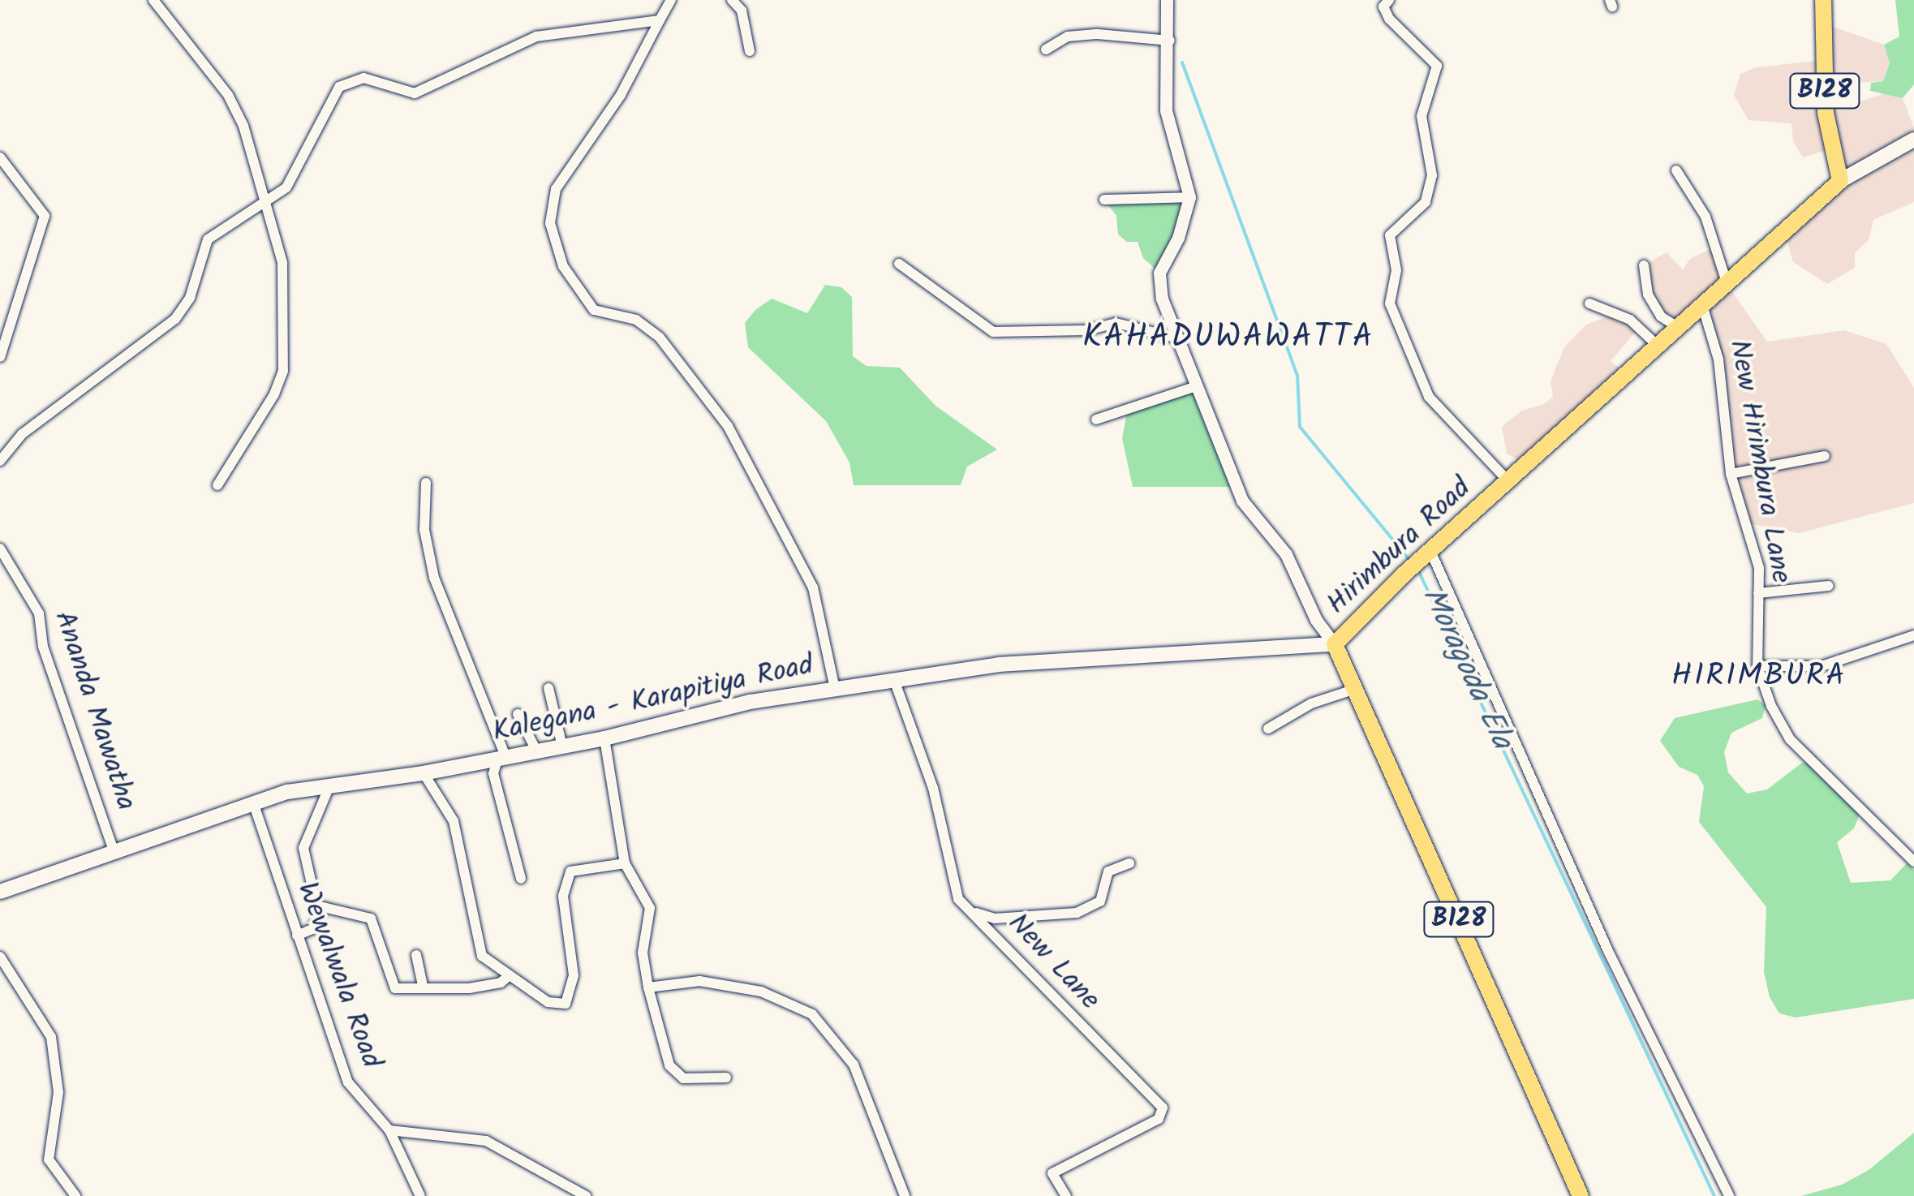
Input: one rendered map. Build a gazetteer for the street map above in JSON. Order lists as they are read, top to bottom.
{
  "streets": {
    "main road": ["B128", "Hirimbura Road", "Kalegana - Karapitiya Road"],
    "street": [
      "New Hirimbura Lane",
      "Ananda Mawatha",
      "New Lane",
      "Wewalwala Road"
    ]
  },
  "crossings": [
    ["B128", "Hirimbura Road"],
    ["New Hirimbura Lane", "Hirimbura Road"],
    ["Hirimbura Road", "Kalegana - Karapitiya Road"],
    ["Kalegana - Karapitiya Road", "Ananda Mawatha"],
    ["Kalegana - Karapitiya Road", "New Lane"],
    ["Kalegana - Karapitiya Road", "Wewalwala Road"]
  ],
  "districts": ["KAHADUWAWATTA", "HIRIMBURA"],
  "water": ["Moragoda Ela"]
}
